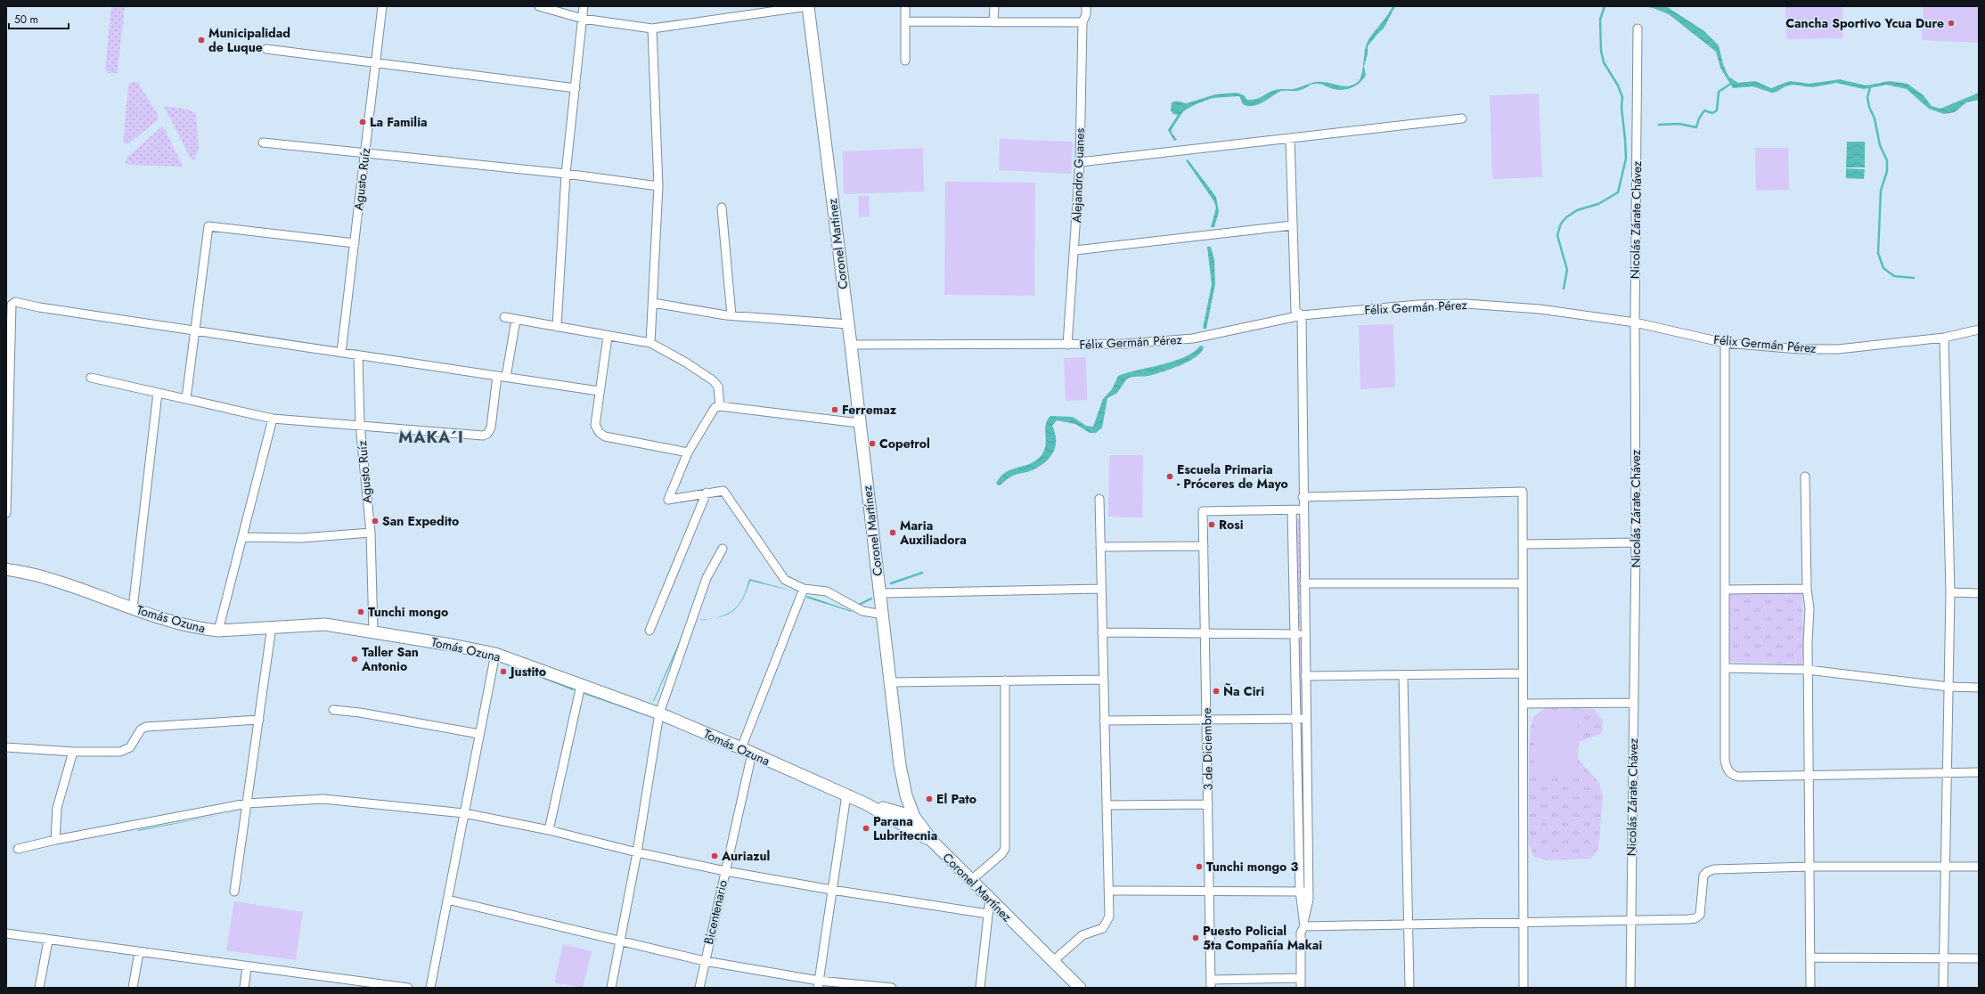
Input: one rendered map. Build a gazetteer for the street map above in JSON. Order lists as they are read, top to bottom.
{
  "streets": {
    "main road": ["Coronel Martínez", "Tomás Ozuna"],
    "street": [
      "Alejandro Guanes",
      "Agusto Ruíz",
      "Nicolás Zárate Chávez",
      "Félix Germán Pérez",
      "3 de Diciembre",
      "Bicentenario"
    ]
  },
  "crossings": [
    ["Alejandro Guanes", "Félix Germán Pérez"],
    ["Agusto Ruíz", "Tomás Ozuna"],
    ["Nicolás Zárate Chávez", "Félix Germán Pérez"],
    ["Coronel Martínez", "Félix Germán Pérez"],
    ["Coronel Martínez", "Tomás Ozuna"],
    ["Tomás Ozuna", "Bicentenario"]
  ],
  "districts": ["MAKA´I"],
  "places": [
    "Cancha Sportivo Ycua Dure",
    "Municipalidad de Luque",
    "La Familia",
    "Ferremaz",
    "Copetrol",
    "Escuela Primaria - Próceres de Mayo",
    "San Expedito",
    "Rosi",
    "Maria Auxiliadora",
    "Tunchi mongo",
    "Taller San Antonio",
    "Justito",
    "Ña Ciri",
    "El Pato",
    "Parana Lubritecnia",
    "Auriazul",
    "Tunchi mongo 3",
    "Puesto Policial 5ta Compañía Makai"
  ],
  "scale_bar": "50 m"
}
